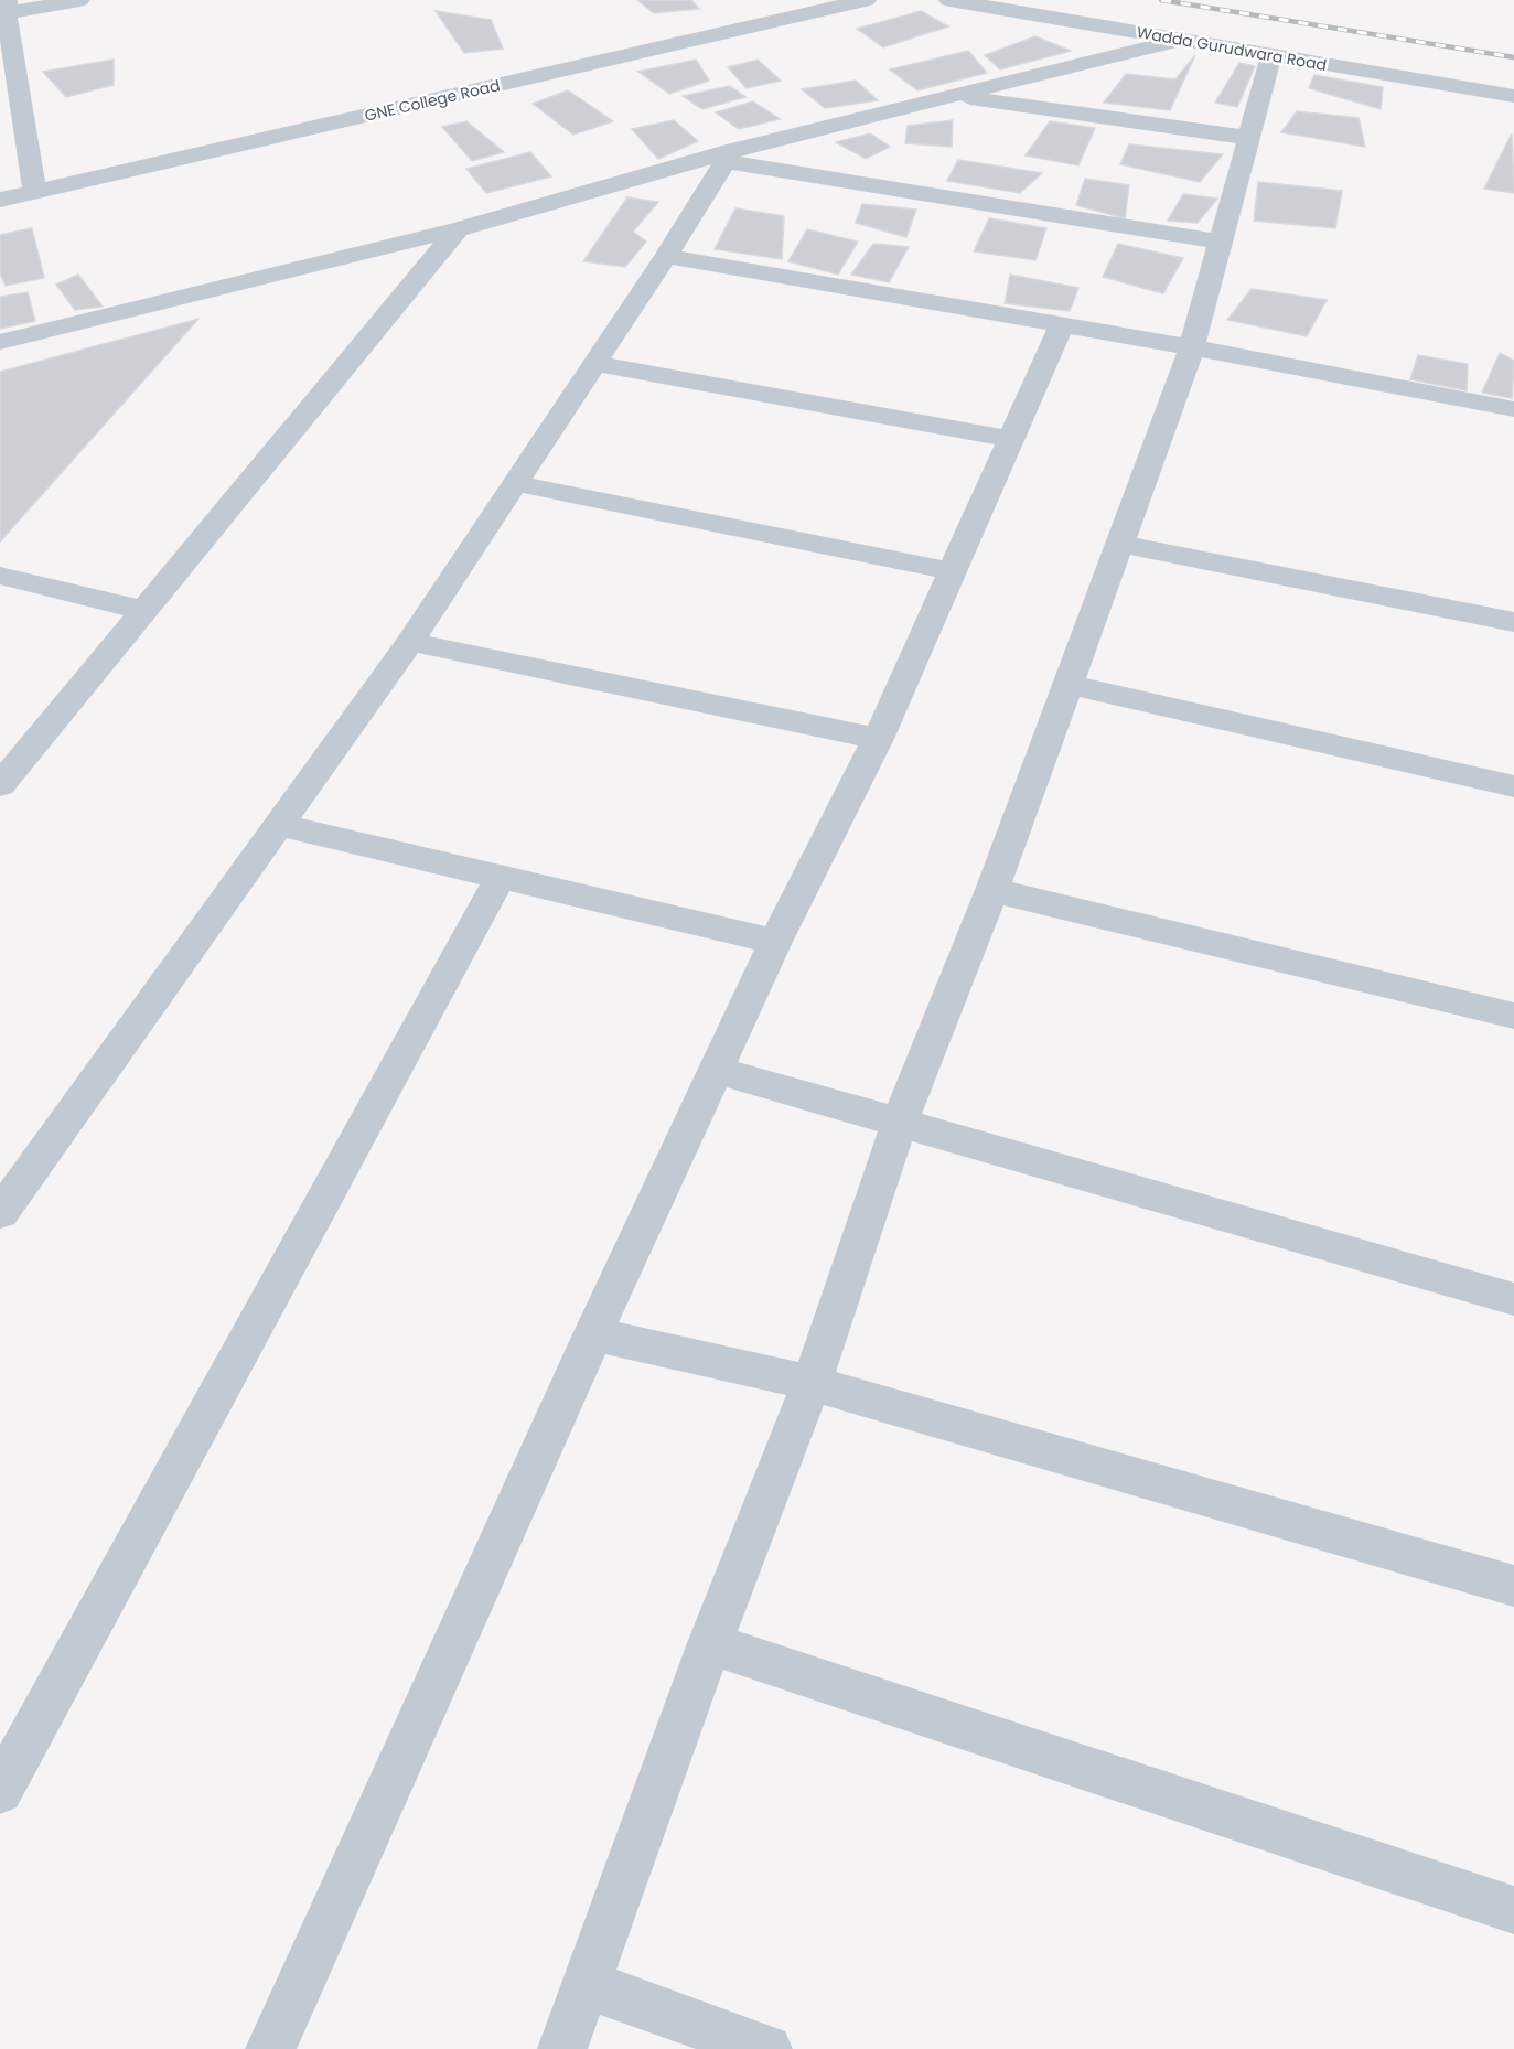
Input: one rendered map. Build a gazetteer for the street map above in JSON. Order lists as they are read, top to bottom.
{
  "streets": {
    "street": ["Wadda Gurudwara Road", "GNE College Road"]
  }
}
